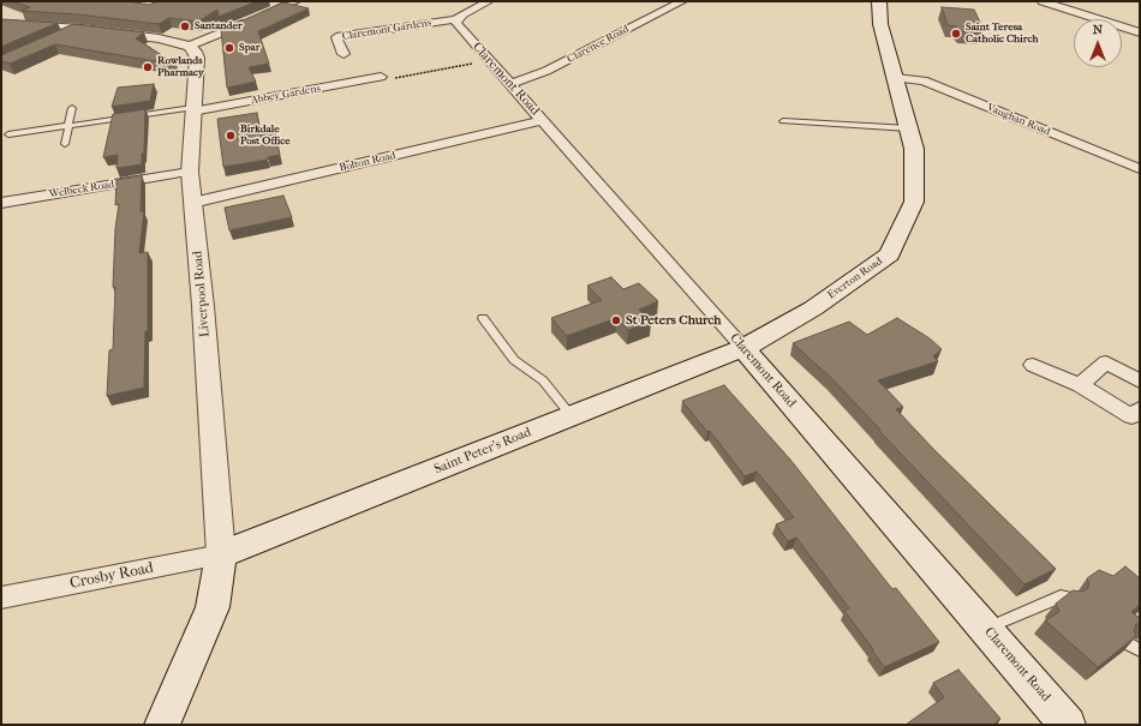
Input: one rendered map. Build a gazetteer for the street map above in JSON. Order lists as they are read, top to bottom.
{
  "streets": {
    "main road": [
      "Claremont Road",
      "Everton Road",
      "Liverpool Road",
      "Saint Peter's Road"
    ],
    "street": [
      "Claremont Gardens",
      "Clarence Road",
      "Abbey Gardens",
      "Vaughan Road",
      "Bolton Road",
      "Welbeck Road",
      "Crosby Road"
    ]
  },
  "crossings": [
    ["Claremont Gardens", "Claremont Road"],
    ["Clarence Road", "Claremont Road"],
    ["Claremont Road", "Bolton Road"],
    ["Claremont Road", "Everton Road"],
    ["Claremont Road", "Saint Peter's Road"],
    ["Abbey Gardens", "Liverpool Road"],
    ["Vaughan Road", "Everton Road"],
    ["Bolton Road", "Liverpool Road"],
    ["Welbeck Road", "Liverpool Road"],
    ["Everton Road", "Saint Peter's Road"],
    ["Liverpool Road", "Saint Peter's Road"],
    ["Liverpool Road", "Crosby Road"],
    ["Saint Peter's Road", "Crosby Road"]
  ],
  "places": [
    "Santander",
    "Saint Teresa Catholic Chirch",
    "Spar",
    "Rowlands Pharmacy",
    "Birkdale Post Office",
    "St Peters Church"
  ],
  "north": "top"
}
